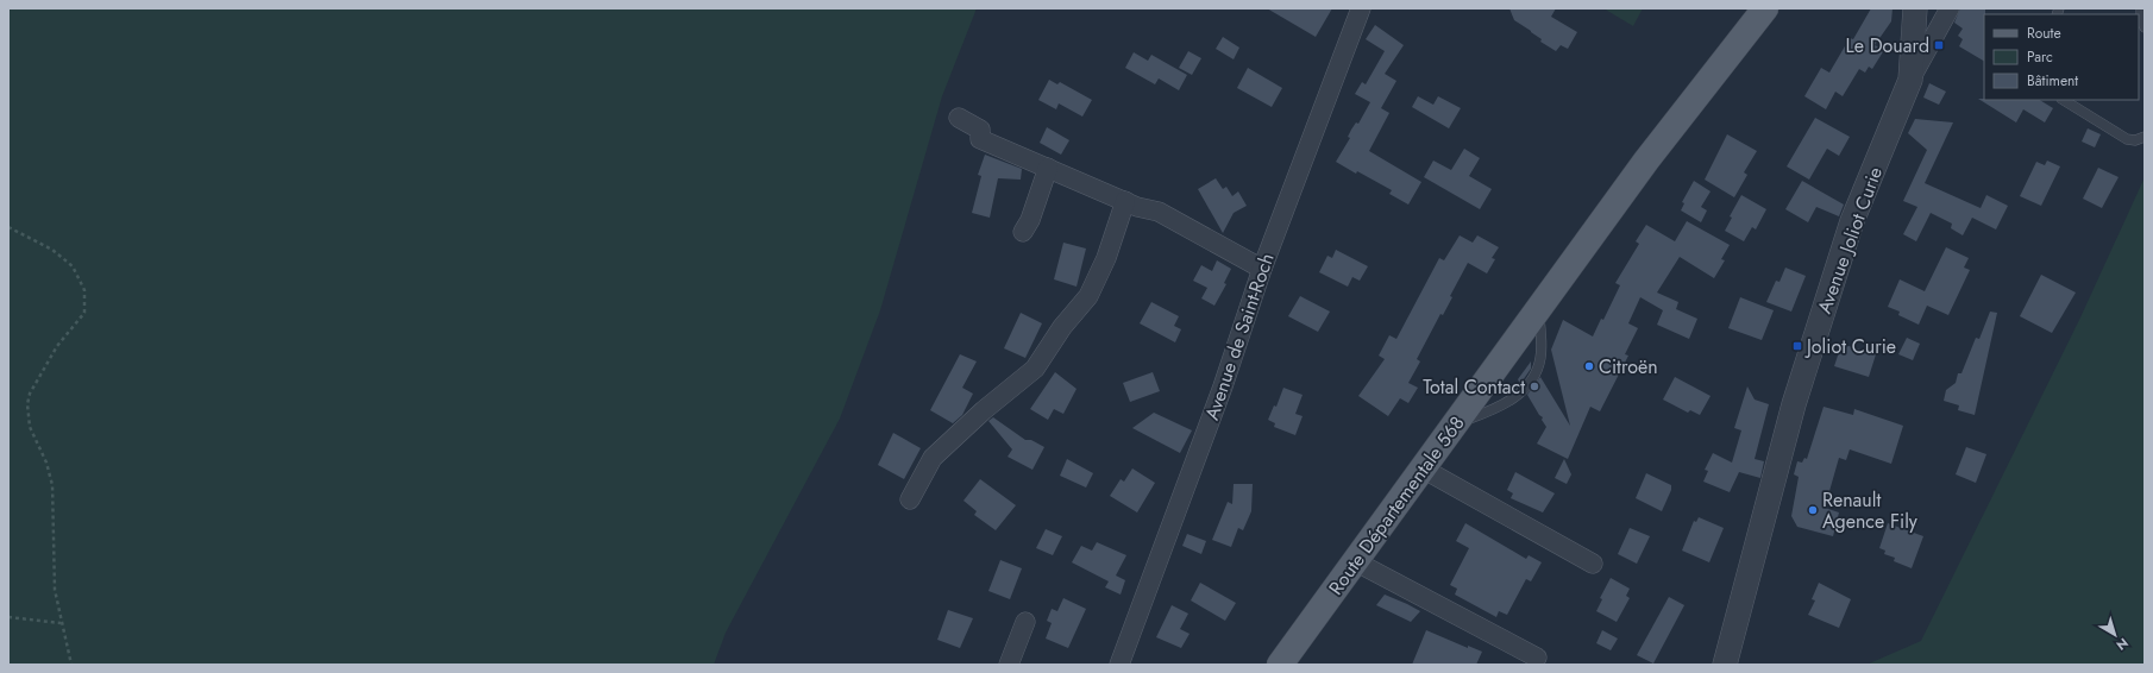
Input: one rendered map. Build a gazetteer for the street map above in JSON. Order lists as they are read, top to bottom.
{
  "streets": {
    "main road": ["Route Départementale 568"],
    "street": ["Avenue Joliot Curie", "Avenue de Saint-Roch"]
  },
  "places": {
    "transit": ["Le Douard", "Joliot Curie"],
    "other": ["Citroën", "Total Contact", "Renault Agence Fily"]
  },
  "legend": ["Route", "Parc", "Bâtiment"],
  "north": "bottom right"
}
